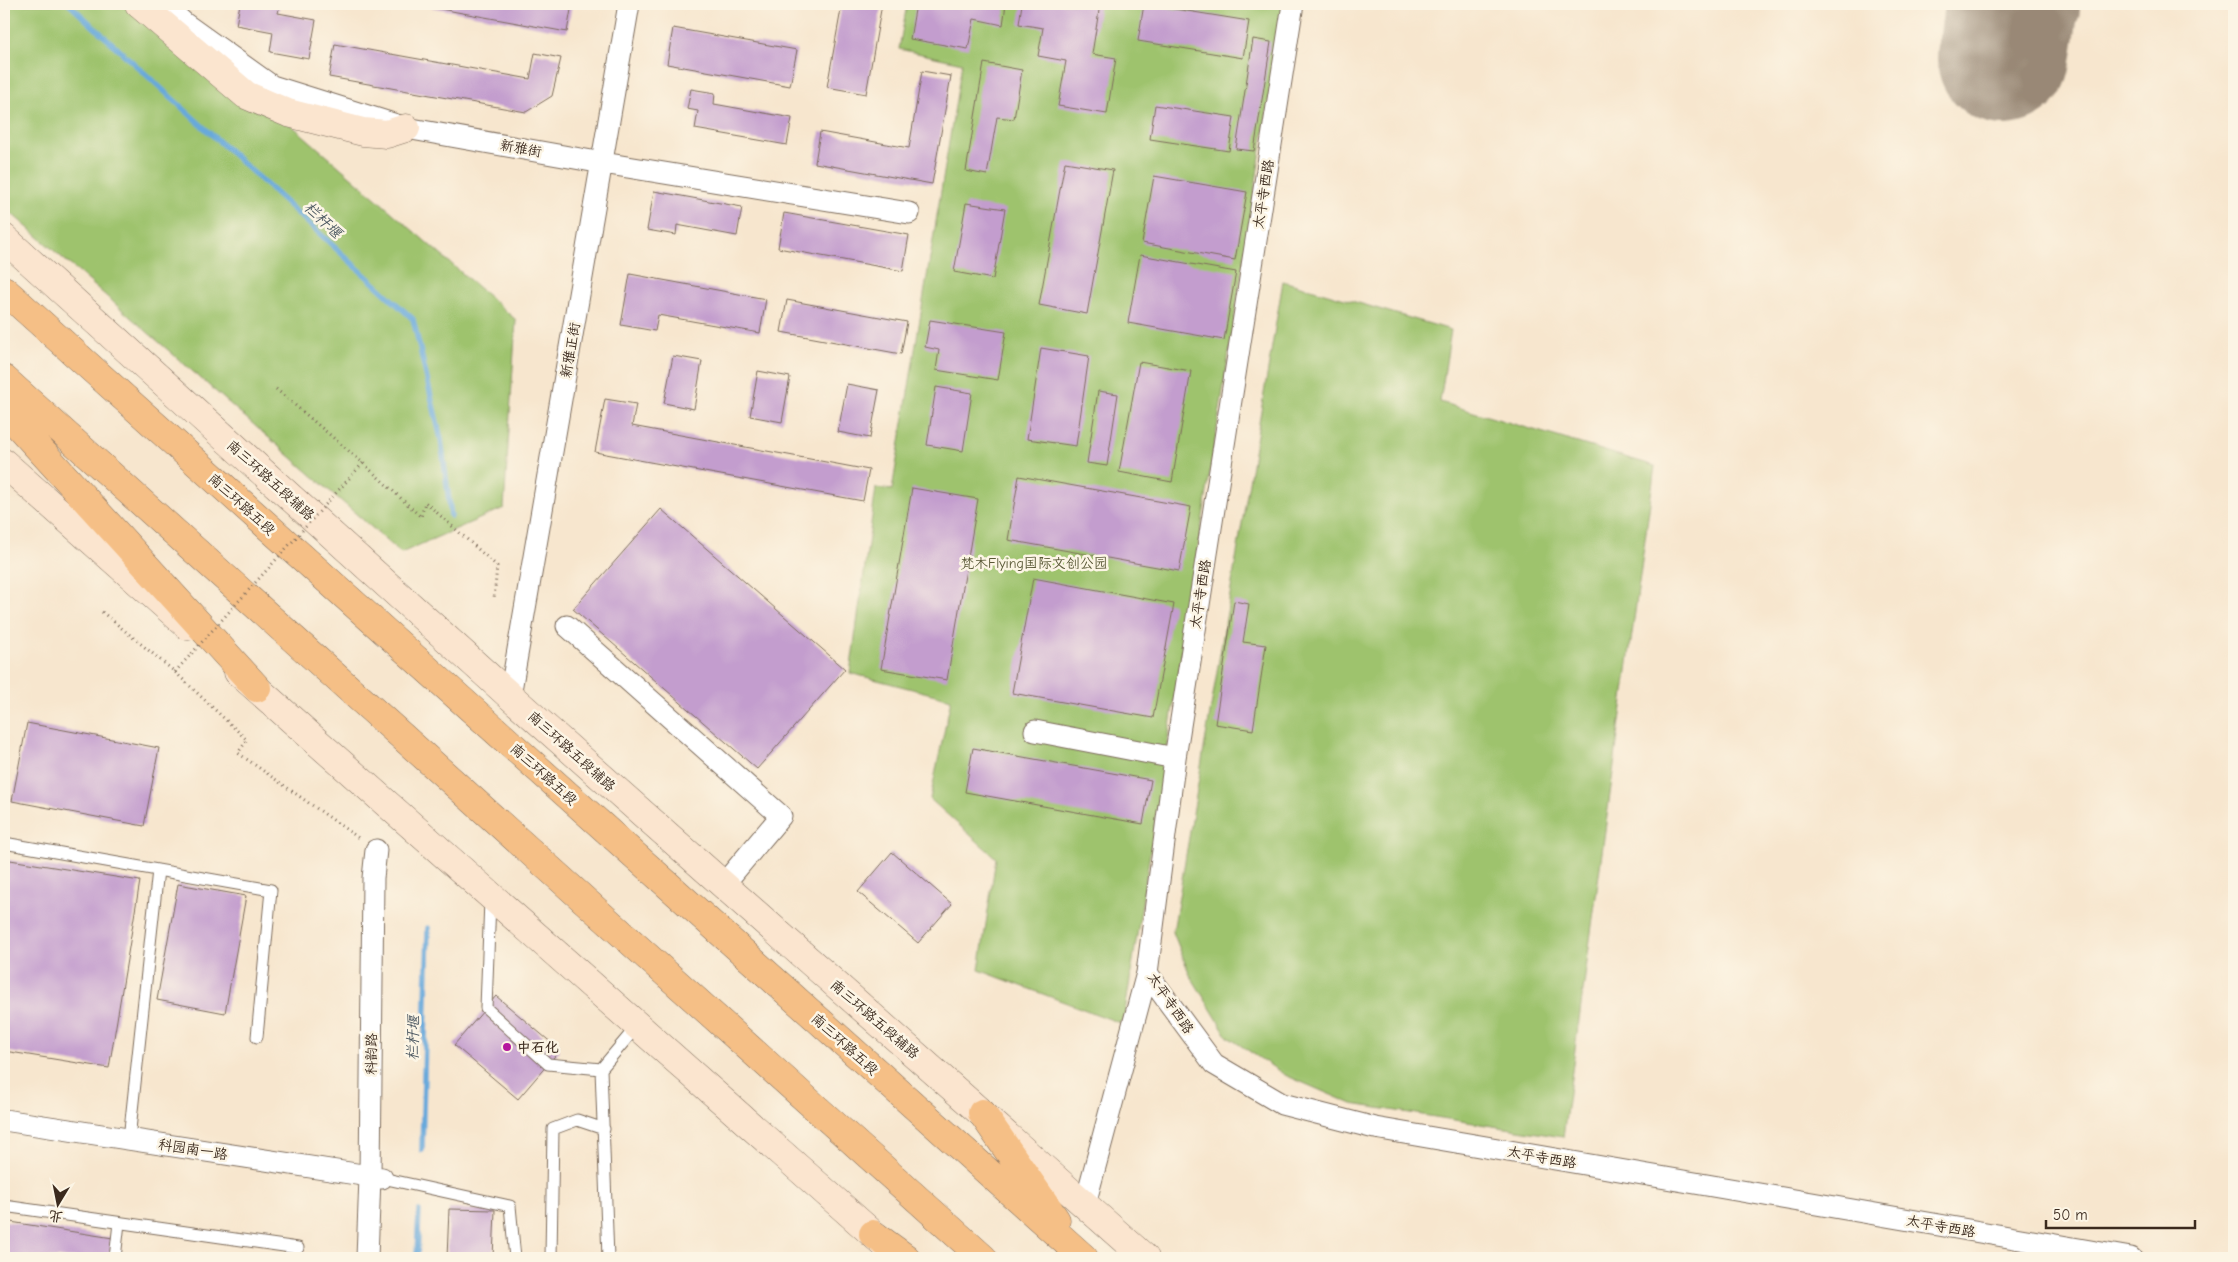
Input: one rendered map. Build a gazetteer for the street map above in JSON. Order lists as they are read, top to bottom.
{
  "streets": {
    "highway": ["南三环路五段"],
    "main road": ["南三环路五段辅路"],
    "street": [
      "新雅街",
      "太平寺西路",
      "新雅正街",
      "科韵路",
      "科园南一路"
    ]
  },
  "crossings": [
    ["新雅街", "新雅正街"],
    ["新雅正街", "南三环路五段辅路"],
    ["科韵路", "科园南一路"]
  ],
  "water": ["栏杆堰"],
  "parks": ["梵木Flying国际文创公园"],
  "places": ["中石化"],
  "scale_bar": "50 m",
  "north": "bottom"
}
